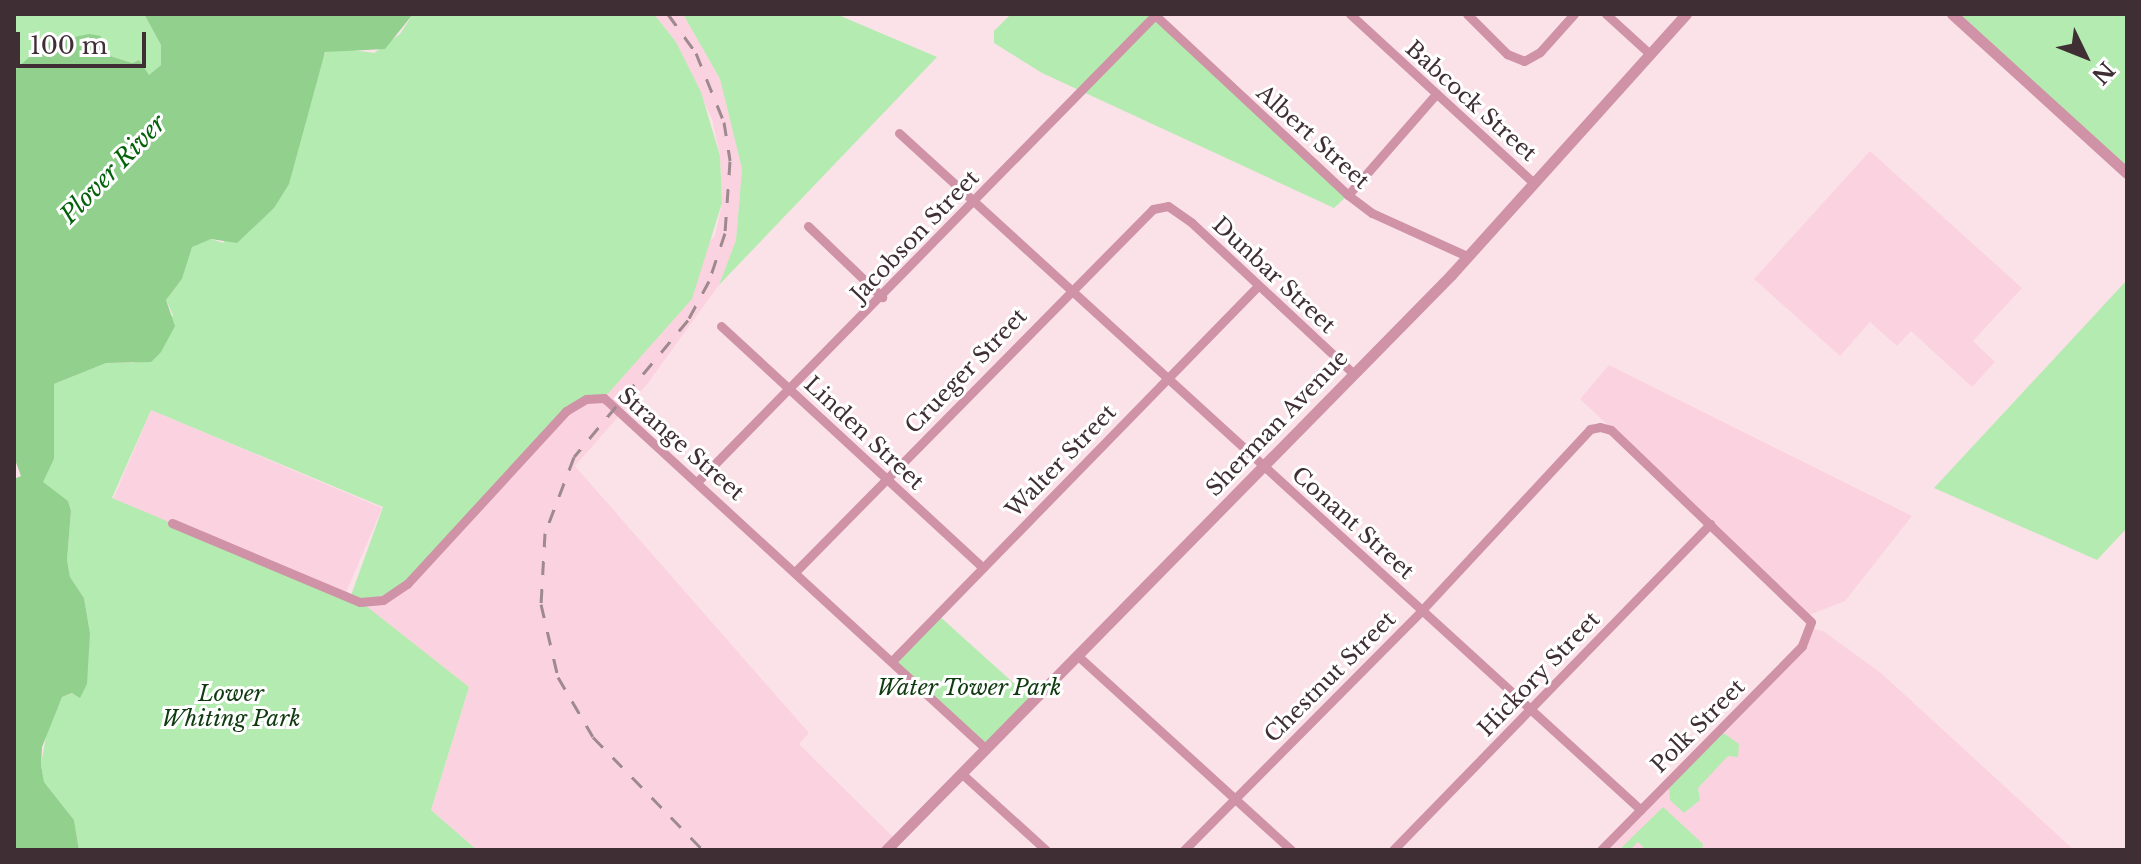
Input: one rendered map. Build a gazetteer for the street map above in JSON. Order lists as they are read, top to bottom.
{
  "streets": {
    "street": [
      "Babcock Street",
      "Albert Street",
      "Jacobson Street",
      "Dunbar Street",
      "Crueger Street",
      "Sherman Avenue",
      "Linden Street",
      "Strange Street",
      "Walter Street",
      "Conant Street",
      "Hickory Street",
      "Chestnut Street",
      "Polk Street"
    ]
  },
  "crossings": [
    ["Babcock Street", "Sherman Avenue"],
    ["Albert Street", "Jacobson Street"],
    ["Albert Street", "Sherman Avenue"],
    ["Jacobson Street", "Linden Street"],
    ["Jacobson Street", "Strange Street"],
    ["Jacobson Street", "Conant Street"],
    ["Dunbar Street", "Crueger Street"],
    ["Dunbar Street", "Sherman Avenue"],
    ["Dunbar Street", "Walter Street"],
    ["Crueger Street", "Linden Street"],
    ["Crueger Street", "Strange Street"],
    ["Crueger Street", "Conant Street"],
    ["Sherman Avenue", "Strange Street"],
    ["Sherman Avenue", "Conant Street"],
    ["Linden Street", "Walter Street"],
    ["Strange Street", "Walter Street"],
    ["Walter Street", "Conant Street"],
    ["Conant Street", "Hickory Street"],
    ["Conant Street", "Chestnut Street"],
    ["Conant Street", "Polk Street"],
    ["Hickory Street", "Chestnut Street"],
    ["Hickory Street", "Polk Street"],
    ["Chestnut Street", "Polk Street"]
  ],
  "water": ["Plover River"],
  "parks": ["Water Tower Park", "Lower Whiting Park"],
  "scale_bar": "100 m",
  "north": "bottom right"
}
